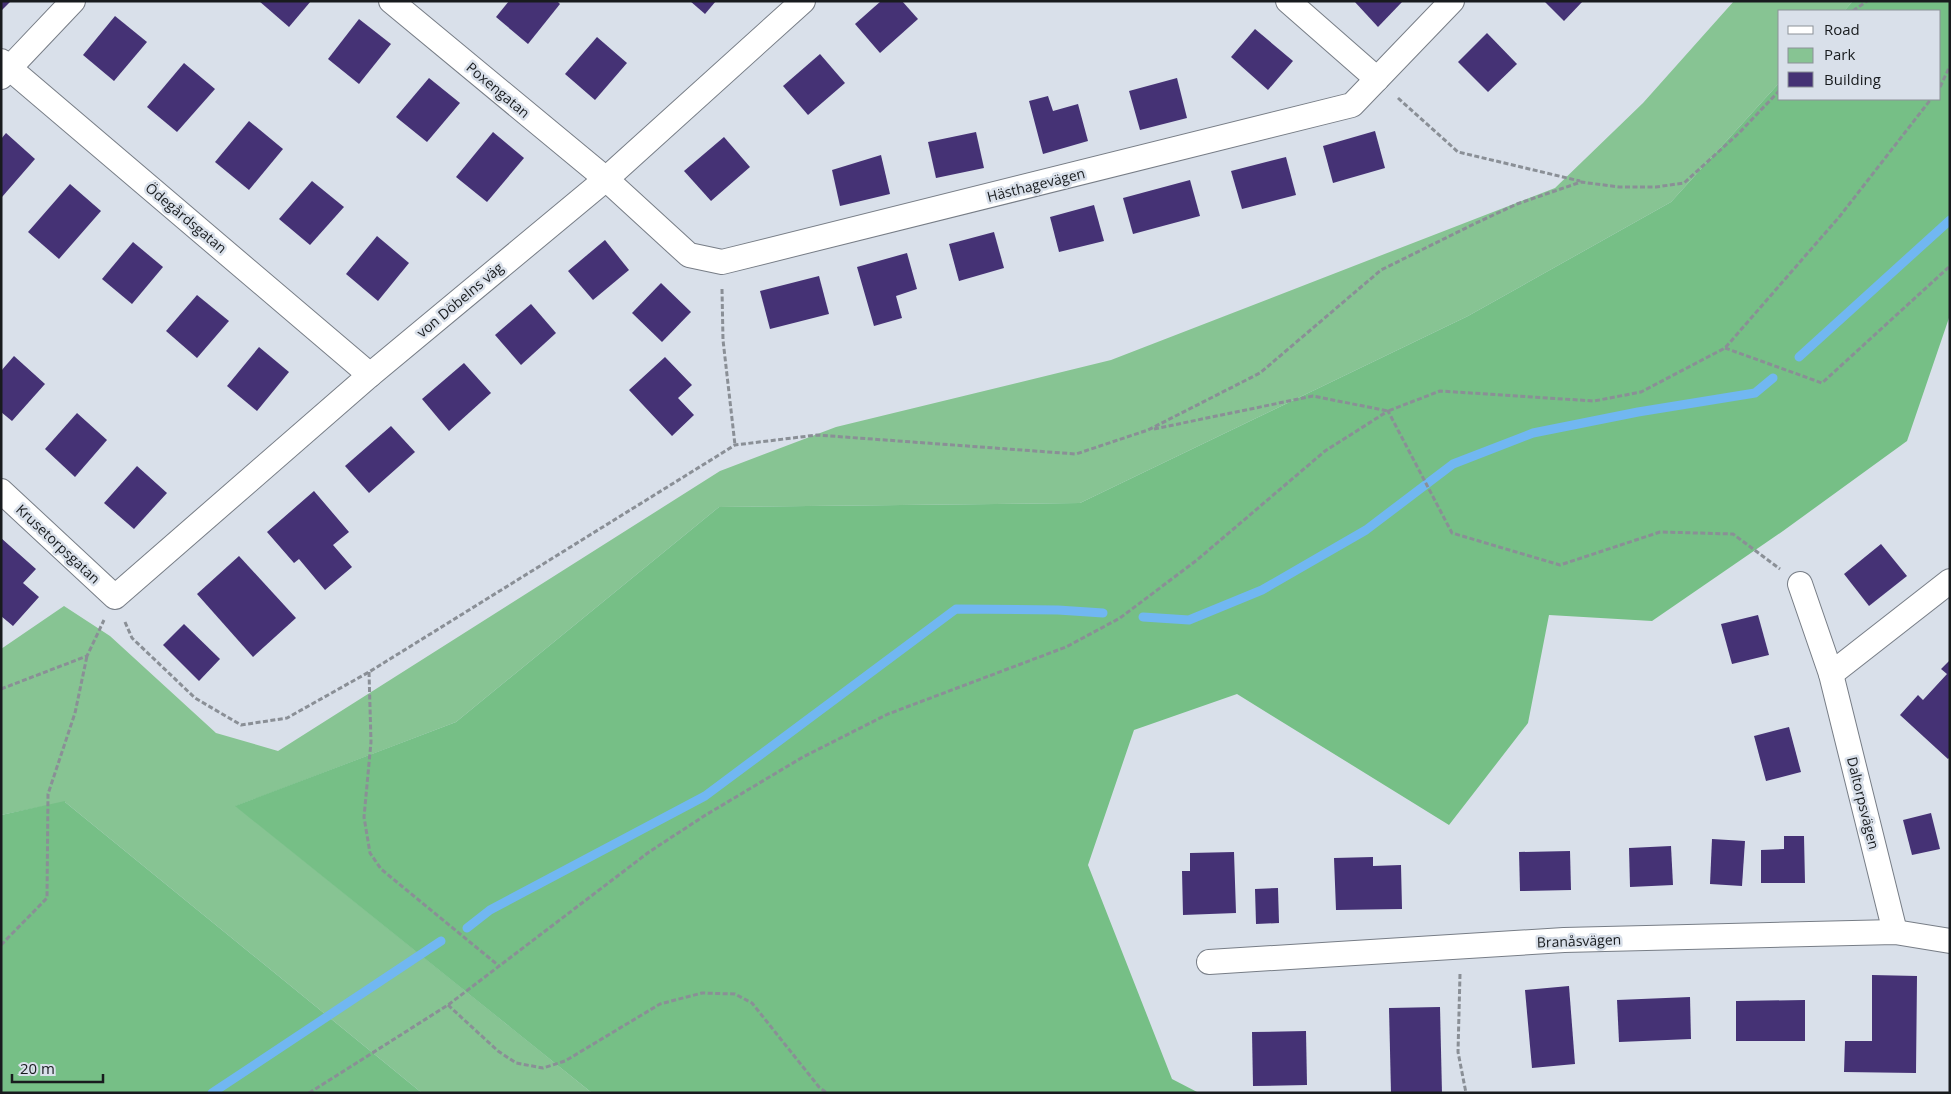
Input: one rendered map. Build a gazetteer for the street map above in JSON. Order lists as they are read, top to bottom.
{
  "streets": {
    "street": [
      "Poxengatan",
      "Hästhagevägen",
      "Ödegårdsgatan",
      "von Döbelns väg",
      "Krusetorpsgatan",
      "Daltorpsvägen",
      "Branåsvägen"
    ]
  },
  "crossings": [
    ["Poxengatan", "Hästhagevägen"],
    ["Poxengatan", "von Döbelns väg"],
    ["Hästhagevägen", "von Döbelns väg"],
    ["Ödegårdsgatan", "von Döbelns väg"],
    ["von Döbelns väg", "Krusetorpsgatan"],
    ["Daltorpsvägen", "Branåsvägen"]
  ],
  "legend": ["Road", "Park", "Building"],
  "scale_bar": "20 m"
}
